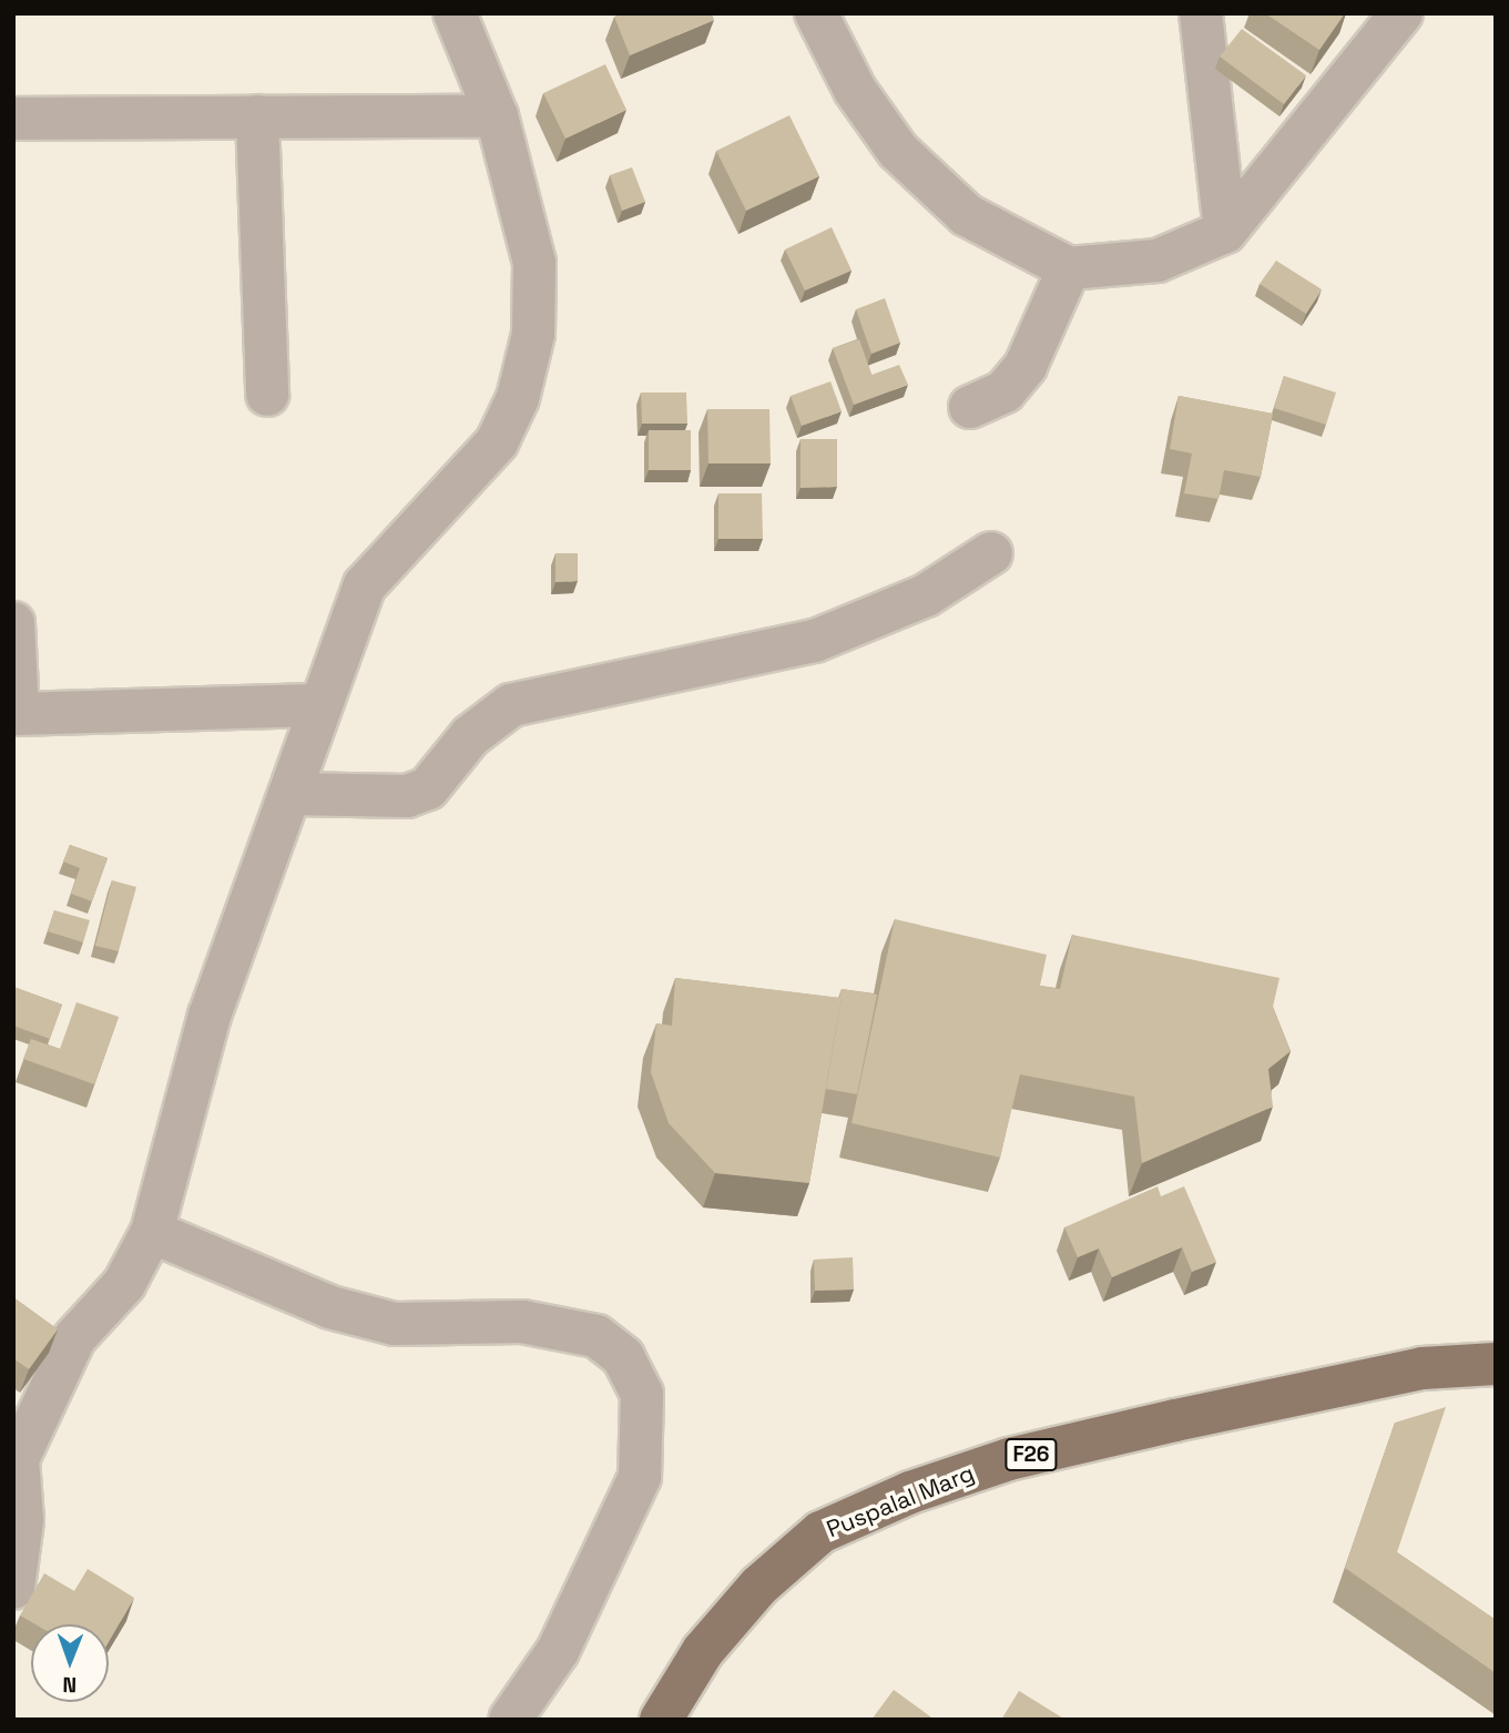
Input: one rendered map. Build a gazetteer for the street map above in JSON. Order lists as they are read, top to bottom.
{
  "streets": {
    "main road": ["F26", "Puspalal Marg"]
  },
  "north": "bottom"
}
